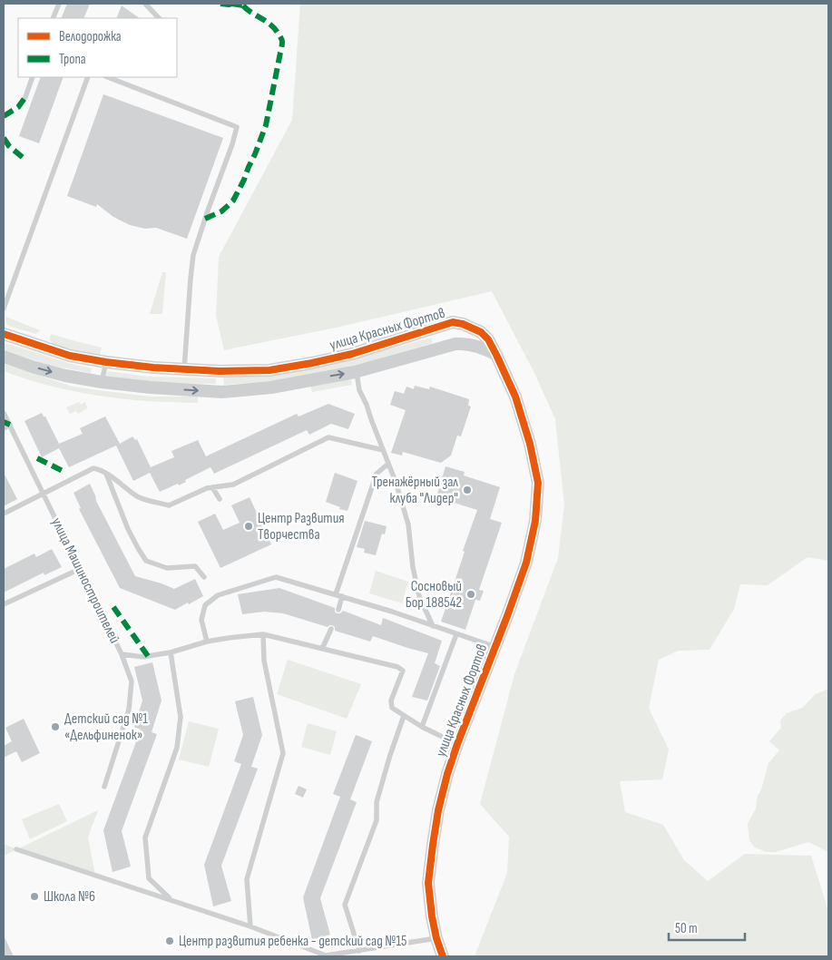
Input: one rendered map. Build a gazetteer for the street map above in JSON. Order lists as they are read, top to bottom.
{
  "streets": {
    "street": ["улица Красных Фортов"],
    "lane": ["улица Машиностроителей"]
  },
  "crossings": [
    ["улица Красных Фортов", "улица Машиностроителей"]
  ],
  "places": [
    "Тренажёрный зал клуба \"Лидер\"",
    "Центр Развития Творчества",
    "Сосновый Бор 188542",
    "Детский сад №1 «Дельфиненок»",
    "Школа №6",
    "Центр развития ребенка - детский сад №15"
  ],
  "legend": ["Велодорожка", "Тропа"],
  "scale_bar": "50 m"
}
